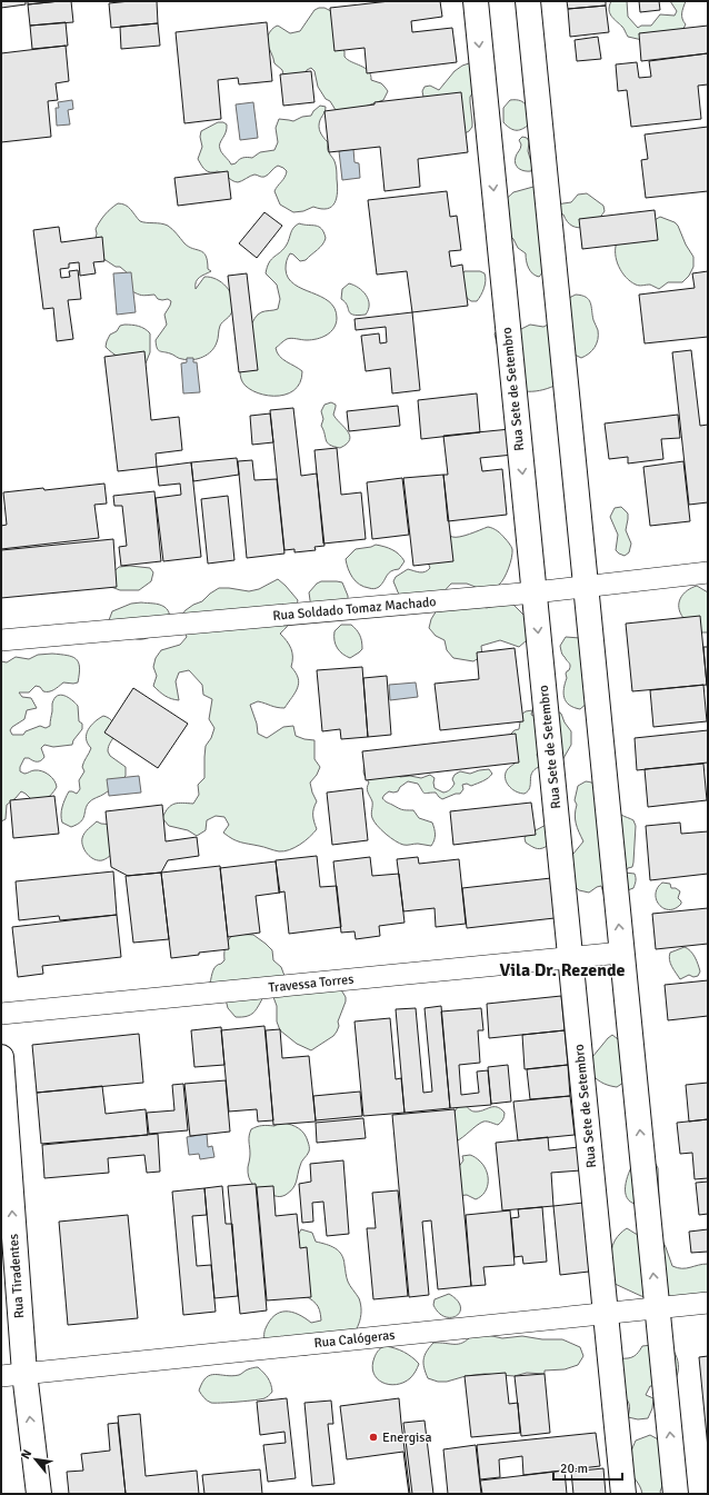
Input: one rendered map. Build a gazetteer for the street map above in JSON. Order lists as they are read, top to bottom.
{
  "streets": {
    "main road": ["Rua Sete de Setembro", "Rua Tiradentes"],
    "street": ["Rua Soldado Tomaz Machado", "Travessa Torres", "Rua Calógeras"]
  },
  "crossings": [
    ["Rua Sete de Setembro", "Rua Soldado Tomaz Machado"],
    ["Rua Sete de Setembro", "Travessa Torres"],
    ["Rua Sete de Setembro", "Rua Calógeras"],
    ["Rua Tiradentes", "Rua Calógeras"]
  ],
  "one_way": ["Rua Tiradentes"],
  "districts": ["Vila Dr. Rezende"],
  "places": ["Energisa"],
  "scale_bar": "20 m",
  "north": "top left"
}
